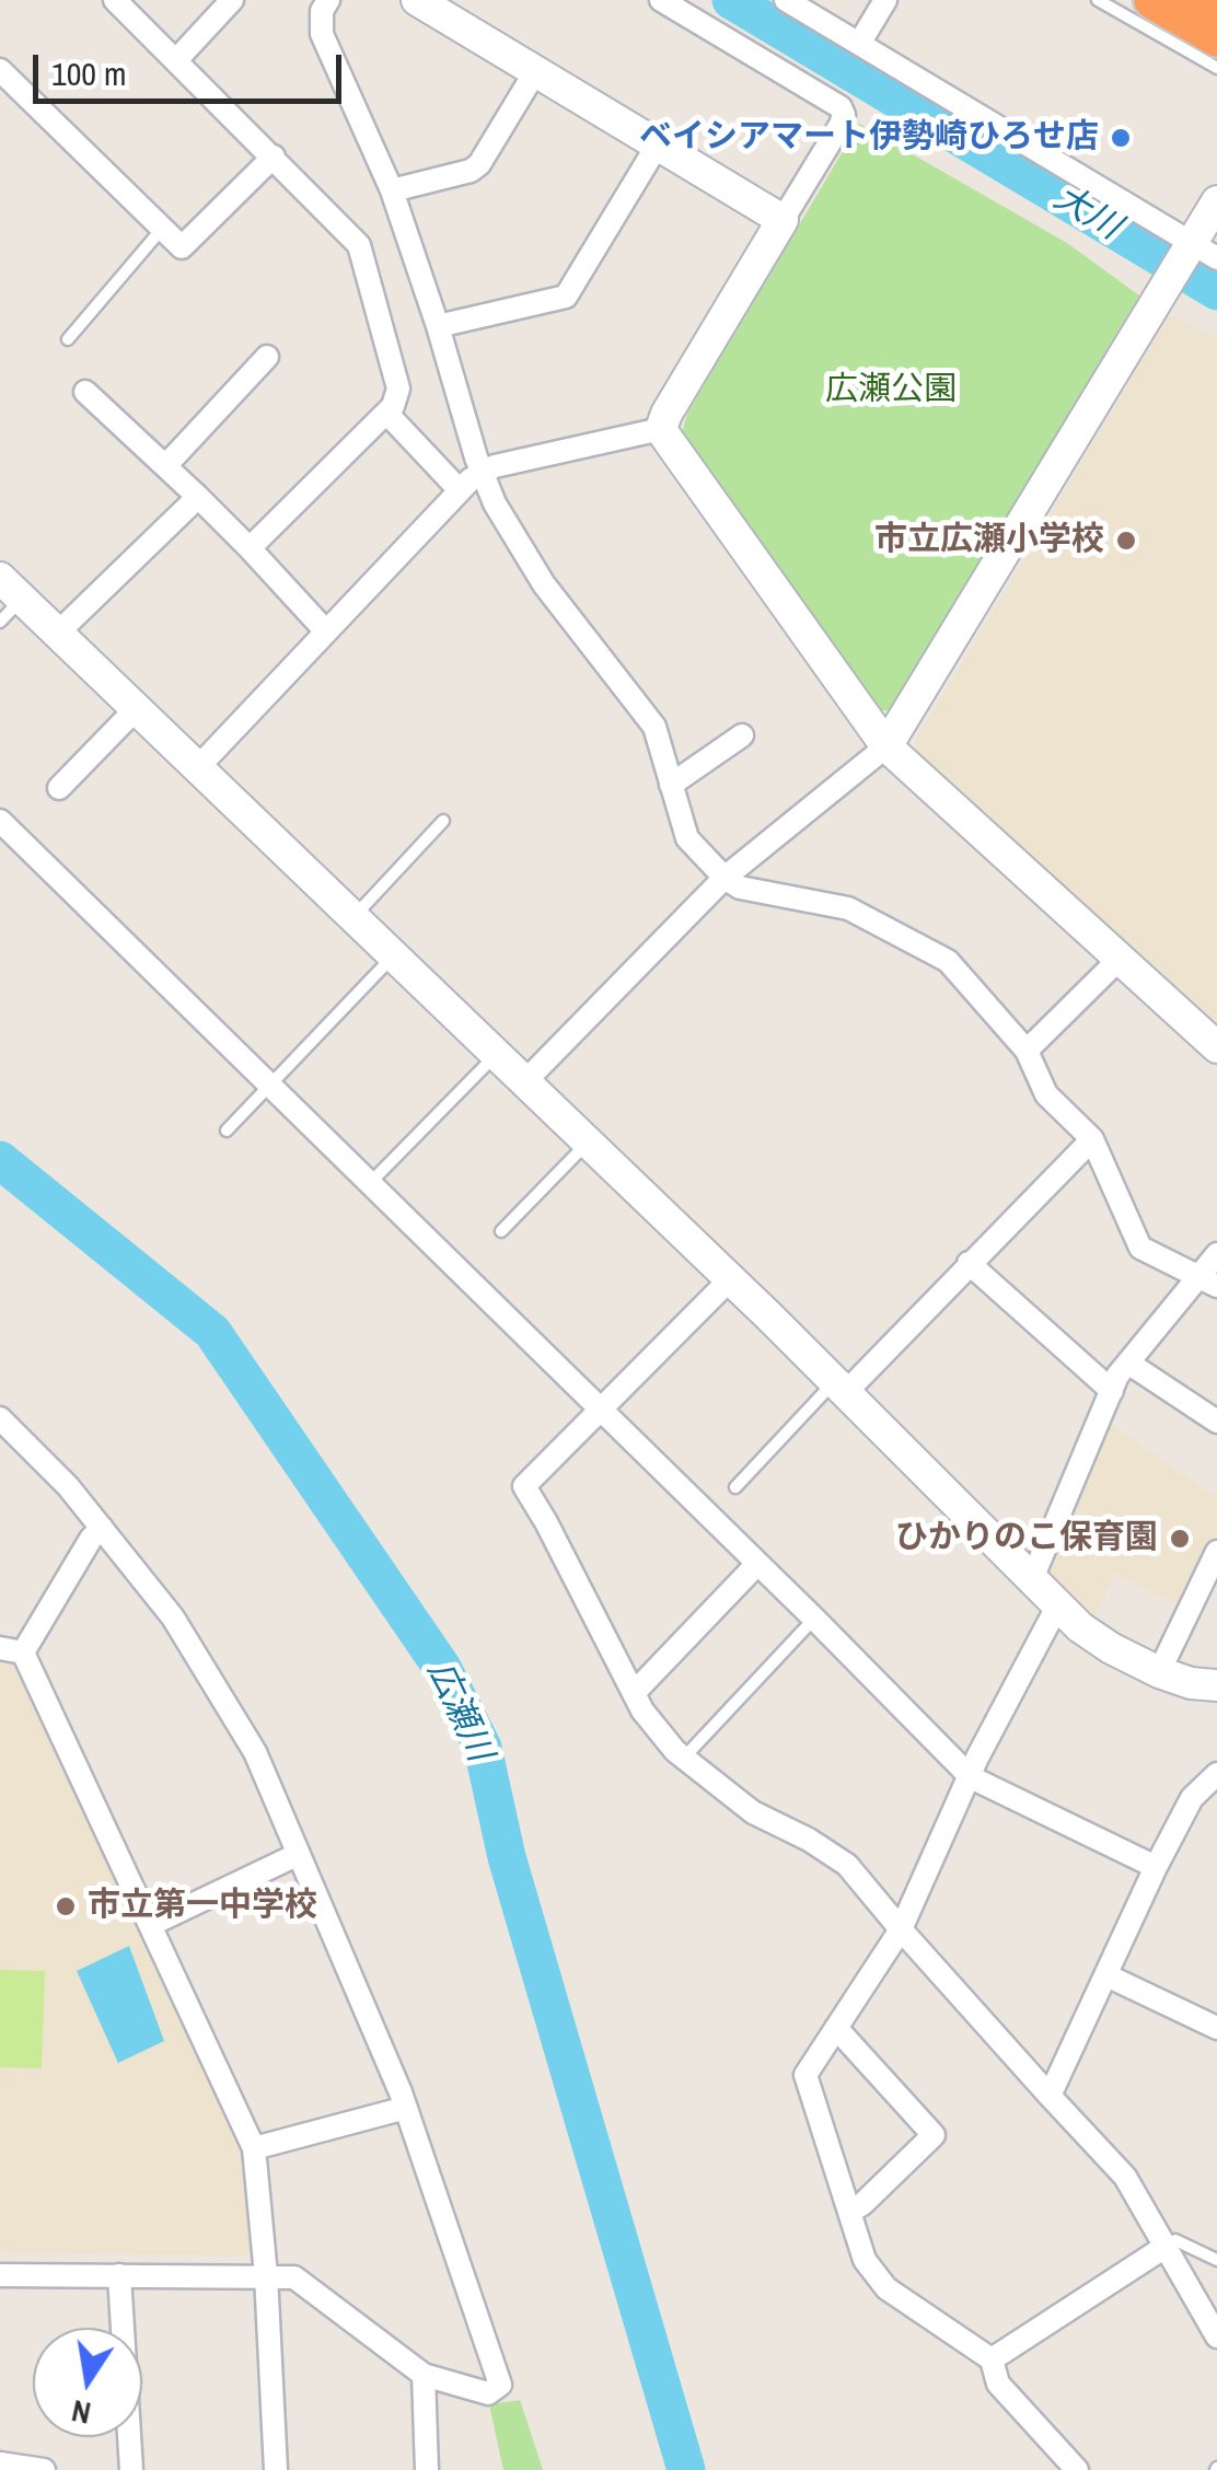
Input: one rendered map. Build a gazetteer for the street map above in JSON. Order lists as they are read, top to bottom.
{
  "water": ["大川", "広瀬川"],
  "parks": ["広瀬公園"],
  "places": [
    "ベイシアマート伊勢崎ひろせ店",
    "市立広瀬小学校",
    "ひかりのこ保育園",
    "市立第一中学校"
  ],
  "scale_bar": "100 m",
  "north": "bottom"
}
